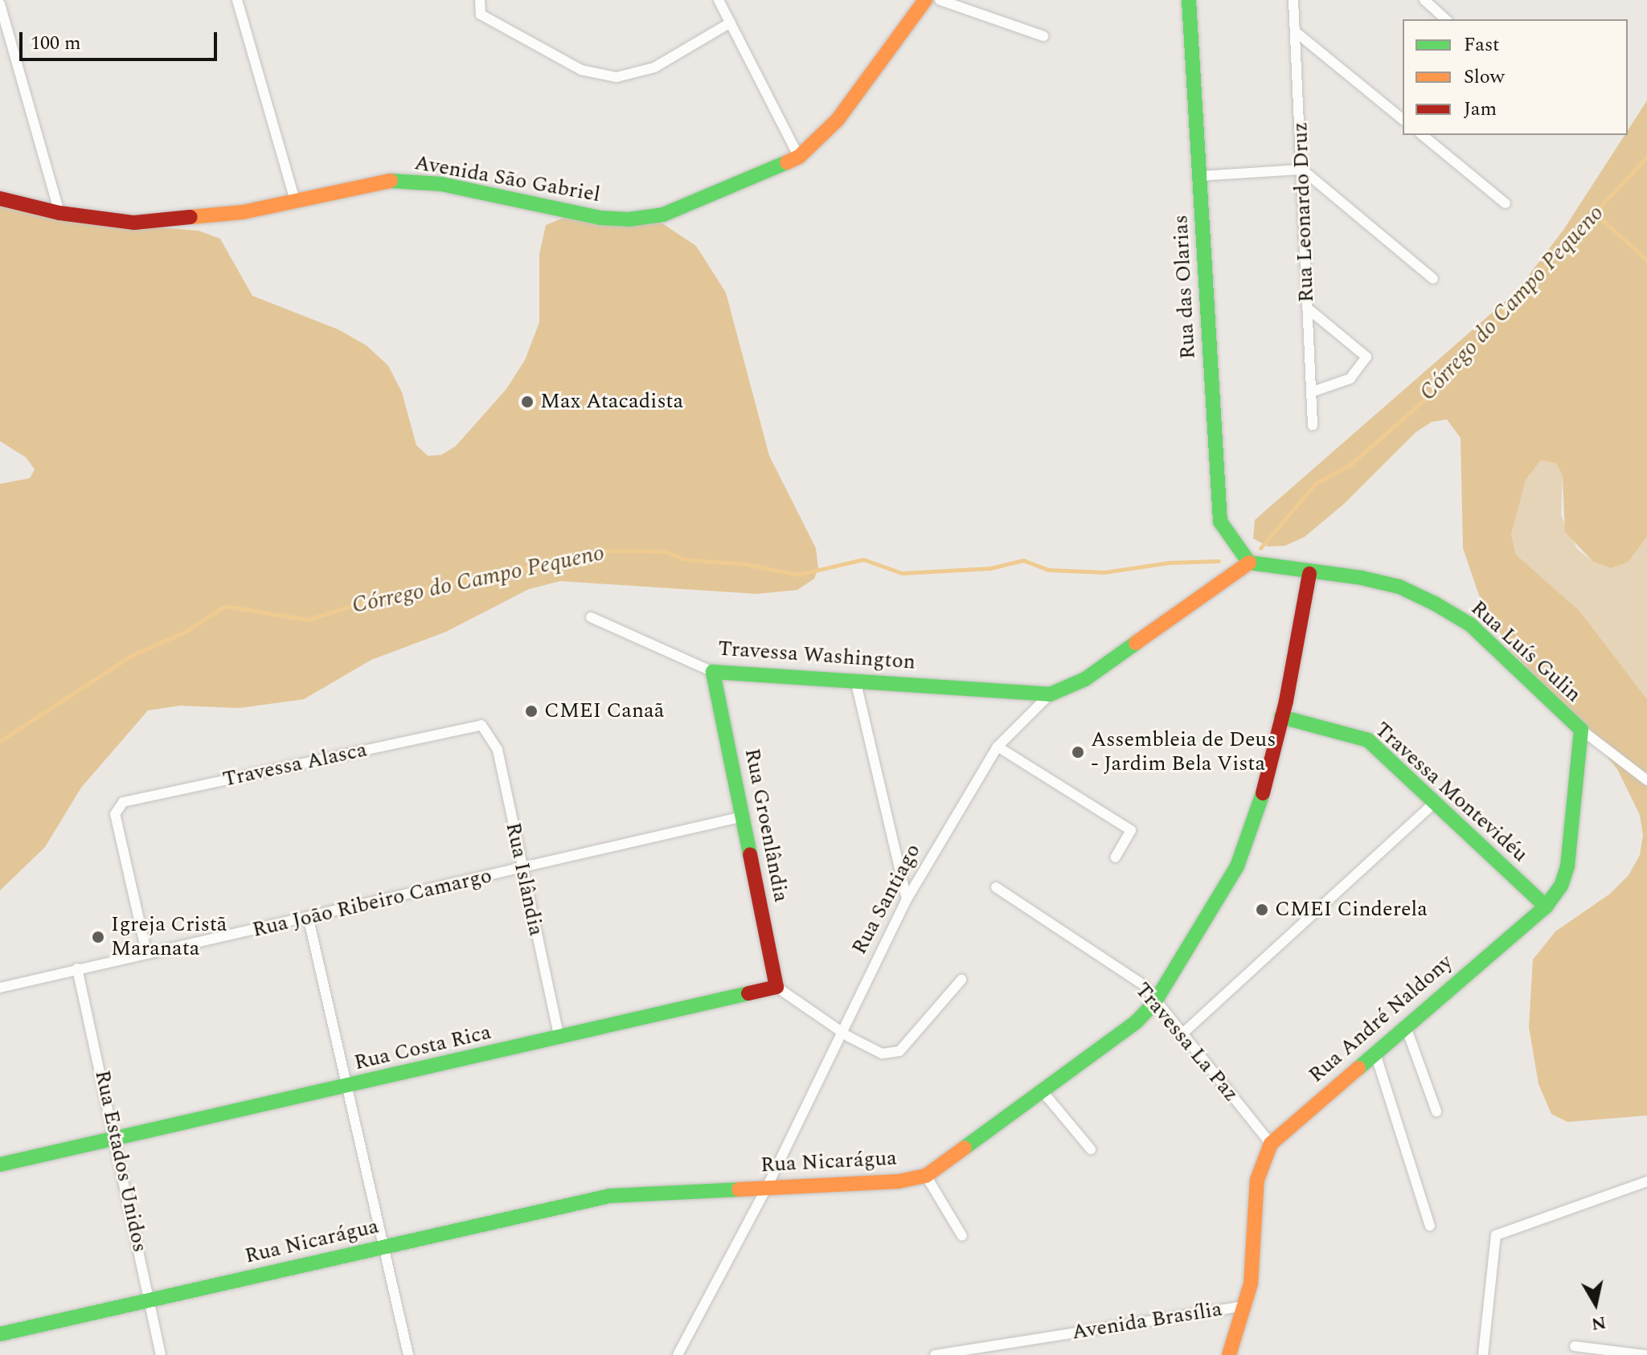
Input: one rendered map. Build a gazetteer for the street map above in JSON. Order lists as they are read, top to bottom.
{
  "streets": {
    "street": [
      "Avenida São Gabriel",
      "Rua Leonardo Druz",
      "Rua das Olarias",
      "Rua Luís Gulin",
      "Travessa Washington",
      "Travessa Alasca",
      "Travessa Montevidéu",
      "Rua Groenlândia",
      "Rua Islândia",
      "Rua Santiago",
      "Rua João Ribeiro Camargo",
      "Rua André Naldony",
      "Travessa La Paz",
      "Rua Costa Rica",
      "Rua Estados Unidos",
      "Rua Nicarágua",
      "Avenida Brasília"
    ]
  },
  "crossings": [
    ["Rua das Olarias", "Rua Luís Gulin"],
    ["Rua das Olarias", "Rua Santiago"],
    ["Rua Luís Gulin", "Rua Santiago"],
    ["Rua Luís Gulin", "Rua André Naldony"],
    ["Rua Luís Gulin", "Rua Nicarágua"],
    ["Travessa Washington", "Rua Groenlândia"],
    ["Travessa Washington", "Rua Santiago"],
    ["Travessa Alasca", "Rua Islândia"],
    ["Travessa Alasca", "Rua João Ribeiro Camargo"],
    ["Travessa Montevidéu", "Rua André Naldony"],
    ["Travessa Montevidéu", "Rua Nicarágua"],
    ["Rua Groenlândia", "Rua João Ribeiro Camargo"],
    ["Rua Groenlândia", "Rua Costa Rica"],
    ["Rua Islândia", "Rua João Ribeiro Camargo"],
    ["Rua Islândia", "Rua Costa Rica"],
    ["Rua Santiago", "Rua Nicarágua"],
    ["Rua João Ribeiro Camargo", "Rua Estados Unidos"],
    ["Rua André Naldony", "Travessa La Paz"],
    ["Rua André Naldony", "Avenida Brasília"],
    ["Travessa La Paz", "Rua Nicarágua"],
    ["Rua Costa Rica", "Rua Estados Unidos"],
    ["Rua Estados Unidos", "Rua Nicarágua"]
  ],
  "water": ["Córrego do Campo Pequeno"],
  "places": [
    "Max Atacadista",
    "CMEI Canaã",
    "Assembleia de Deus - Jardim Bela Vista",
    "CMEI Cinderela",
    "Igreja Cristã Maranata"
  ],
  "legend": ["Fast", "Slow", "Jam"],
  "scale_bar": "100 m",
  "north": "bottom"
}
